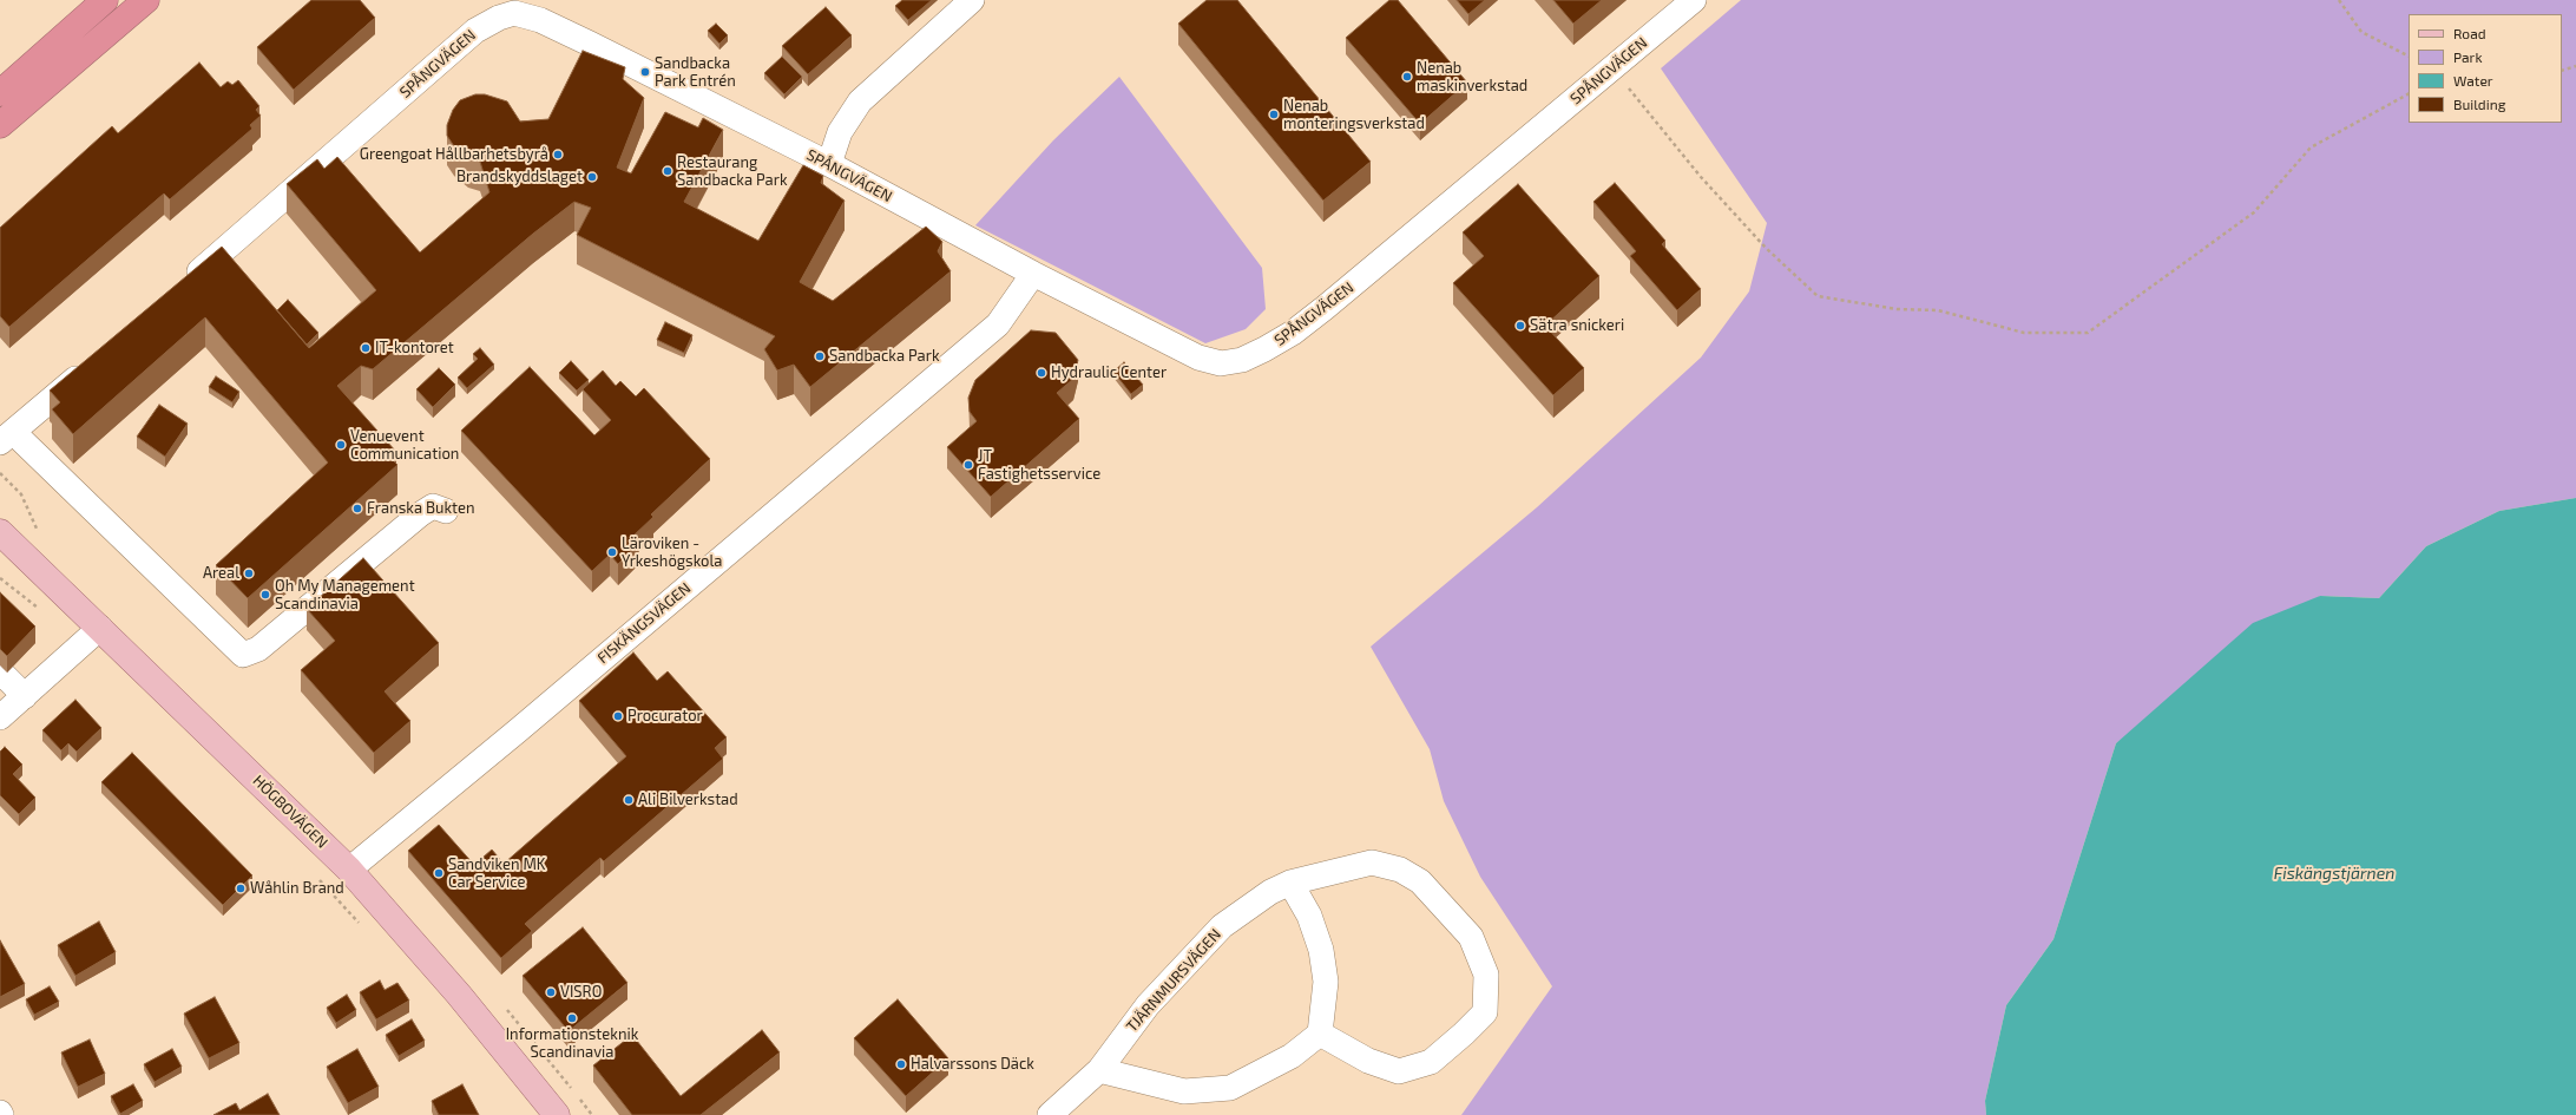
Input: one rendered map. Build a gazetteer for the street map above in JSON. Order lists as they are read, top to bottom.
{
  "streets": {
    "main road": ["HÖGBOVÄGEN"],
    "street": ["SPÅNGVÄGEN", "FISKÄNGSVÄGEN", "TJÄRNMURSVÄGEN"]
  },
  "crossings": [
    ["SPÅNGVÄGEN", "FISKÄNGSVÄGEN"],
    ["FISKÄNGSVÄGEN", "HÖGBOVÄGEN"]
  ],
  "water": ["Fiskängstjärnen"],
  "places": [
    "Sandbacka Park Entrén",
    "Nenab maskinverkstad",
    "Nenab monteringsverkstad",
    "Greengoat Hållbarhetsbyrå",
    "Restaurang Sandbacka Park",
    "Brandskyddslaget",
    "Sätra snickeri",
    "IT-kontoret",
    "Sandbacka Park",
    "Hydraulic Center",
    "Venuevent Communication",
    "JT Fastighetsservice",
    "Franska Bukten",
    "Läroviken - Yrkeshögskola",
    "Areal",
    "Oh My Management Scandinavia",
    "Procurator",
    "Ali Bilverkstad",
    "Sandviken MK Car Service",
    "Wåhlin Brand",
    "VISRO",
    "Informationsteknik Scandinavia",
    "Halvarssons Däck"
  ],
  "legend": [
    "Road",
    "Park",
    "Water",
    "Building"
  ]
}
